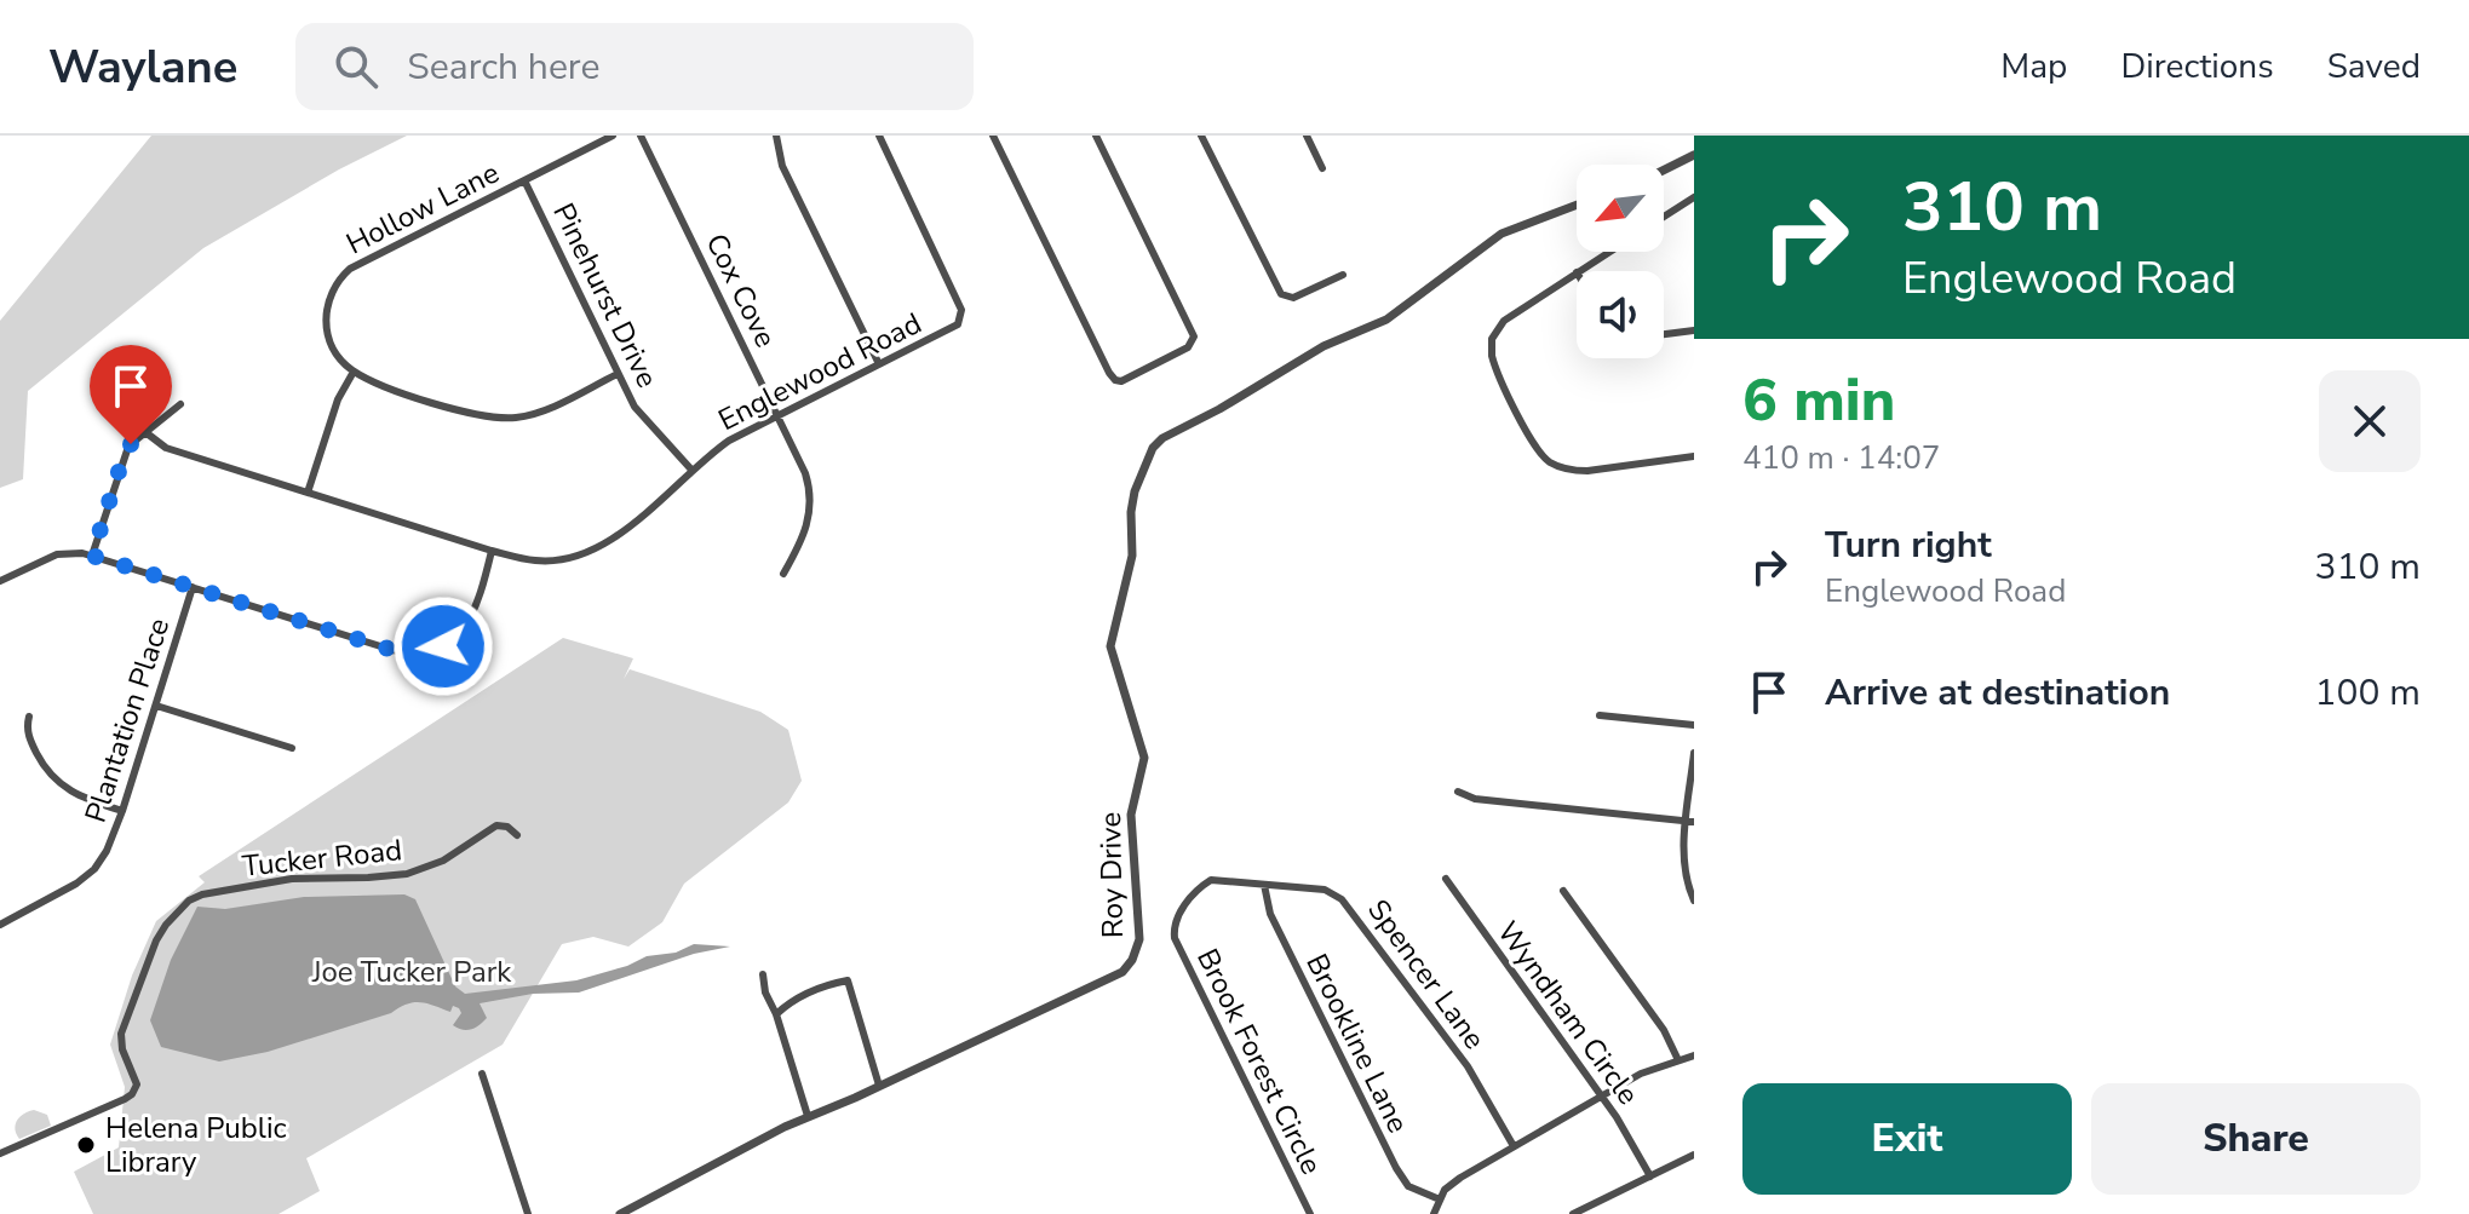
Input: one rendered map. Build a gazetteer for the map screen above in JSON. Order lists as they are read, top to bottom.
{
  "streets": {
    "street": [
      "Hollow Lane",
      "Cox Cove",
      "Pinehurst Drive",
      "Englewood Road",
      "Plantation Place",
      "Tucker Road",
      "Roy Drive",
      "Spencer Lane",
      "Wyndham Circle",
      "Brookline Lane",
      "Brook Forest Circle"
    ]
  },
  "crossings": [
    ["Hollow Lane", "Pinehurst Drive"],
    ["Cox Cove", "Englewood Road"],
    ["Pinehurst Drive", "Englewood Road"],
    ["Spencer Lane", "Brookline Lane"],
    ["Spencer Lane", "Brook Forest Circle"],
    ["Brookline Lane", "Brook Forest Circle"]
  ],
  "parks": ["Joe Tucker Park"],
  "places": ["Helena Public Library"],
  "north": "bottom left",
  "page": {
    "header": "Waylane",
    "search": "Search here",
    "nav": ["Map", "Directions", "Saved"],
    "turn": ["310 m", "Englewood Road"],
    "heading": ["6 min", "410 m · 14:07"],
    "list": [
      {
        "name": "Turn right",
        "note": "Englewood Road",
        "value": "310 m"
      },
      {
        "name": "Arrive at destination",
        "value": "100 m"
      }
    ],
    "buttons": ["Exit", "Share"]
  }
}
